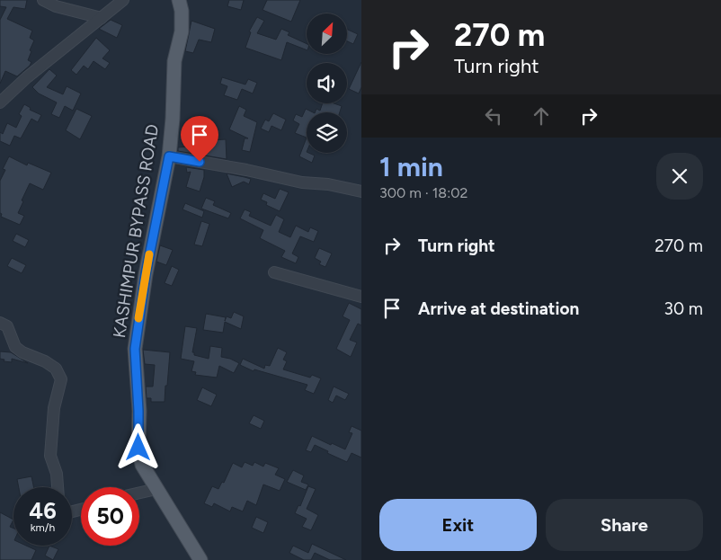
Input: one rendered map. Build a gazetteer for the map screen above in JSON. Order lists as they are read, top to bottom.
{
  "streets": {
    "main road": ["KASHIMPUR BYPASS ROAD"]
  },
  "north": "top right",
  "page": {
    "turn": ["270 m", "Turn right"],
    "heading": ["1 min", "300 m · 18:02"],
    "list": [
      {
        "name": "Turn right",
        "value": "270 m"
      },
      {
        "name": "Arrive at destination",
        "value": "30 m"
      }
    ],
    "speed": "46 km/h",
    "limit": "50",
    "buttons": ["Exit", "Share"]
  }
}
